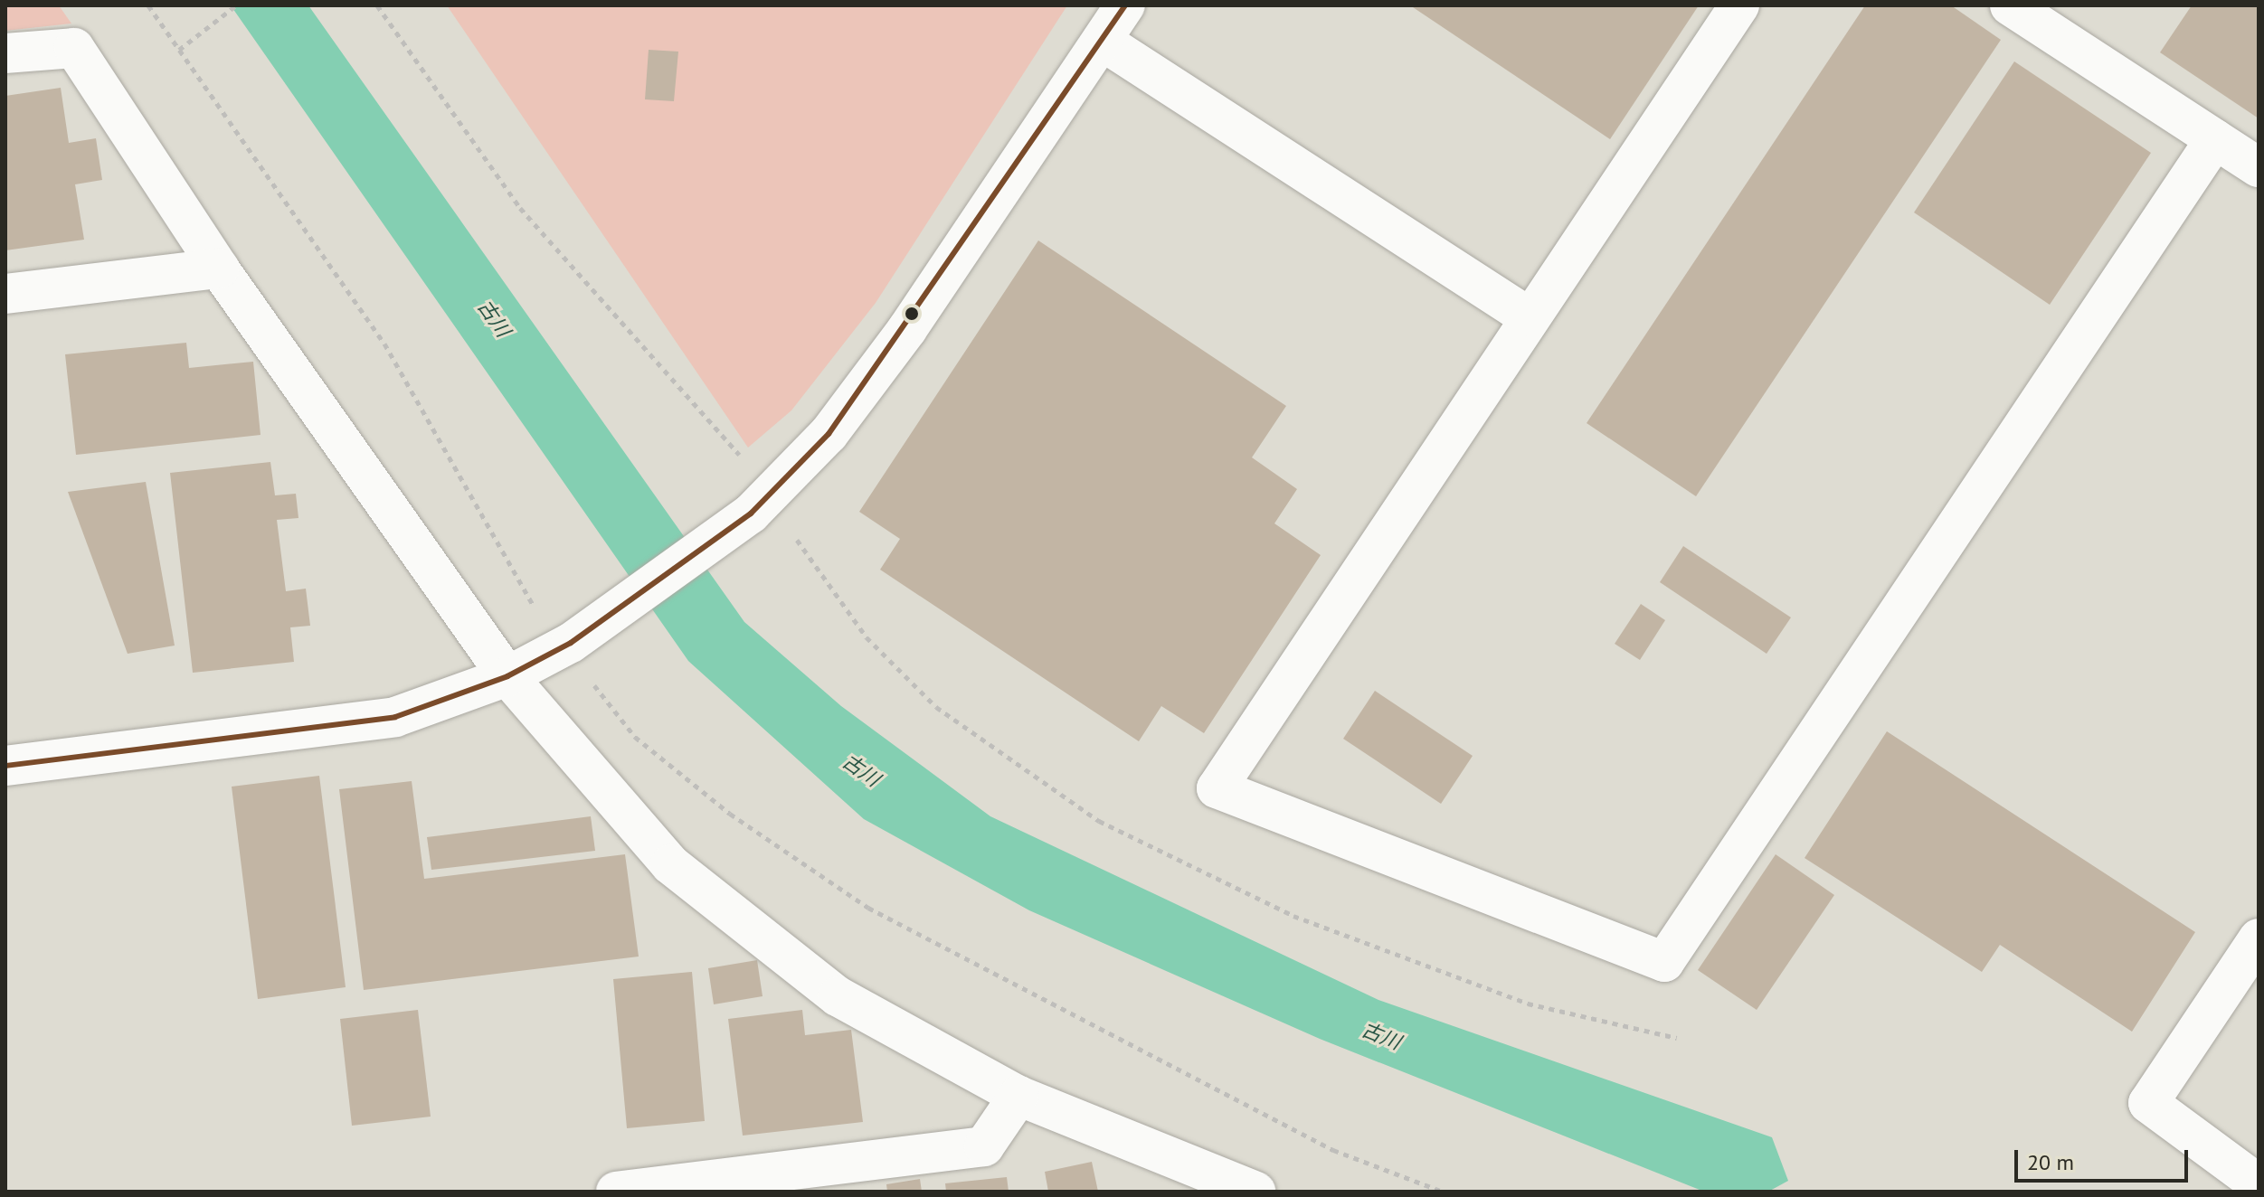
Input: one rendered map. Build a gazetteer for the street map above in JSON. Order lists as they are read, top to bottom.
{
  "water": ["古川"],
  "scale_bar": "20 m"
}
